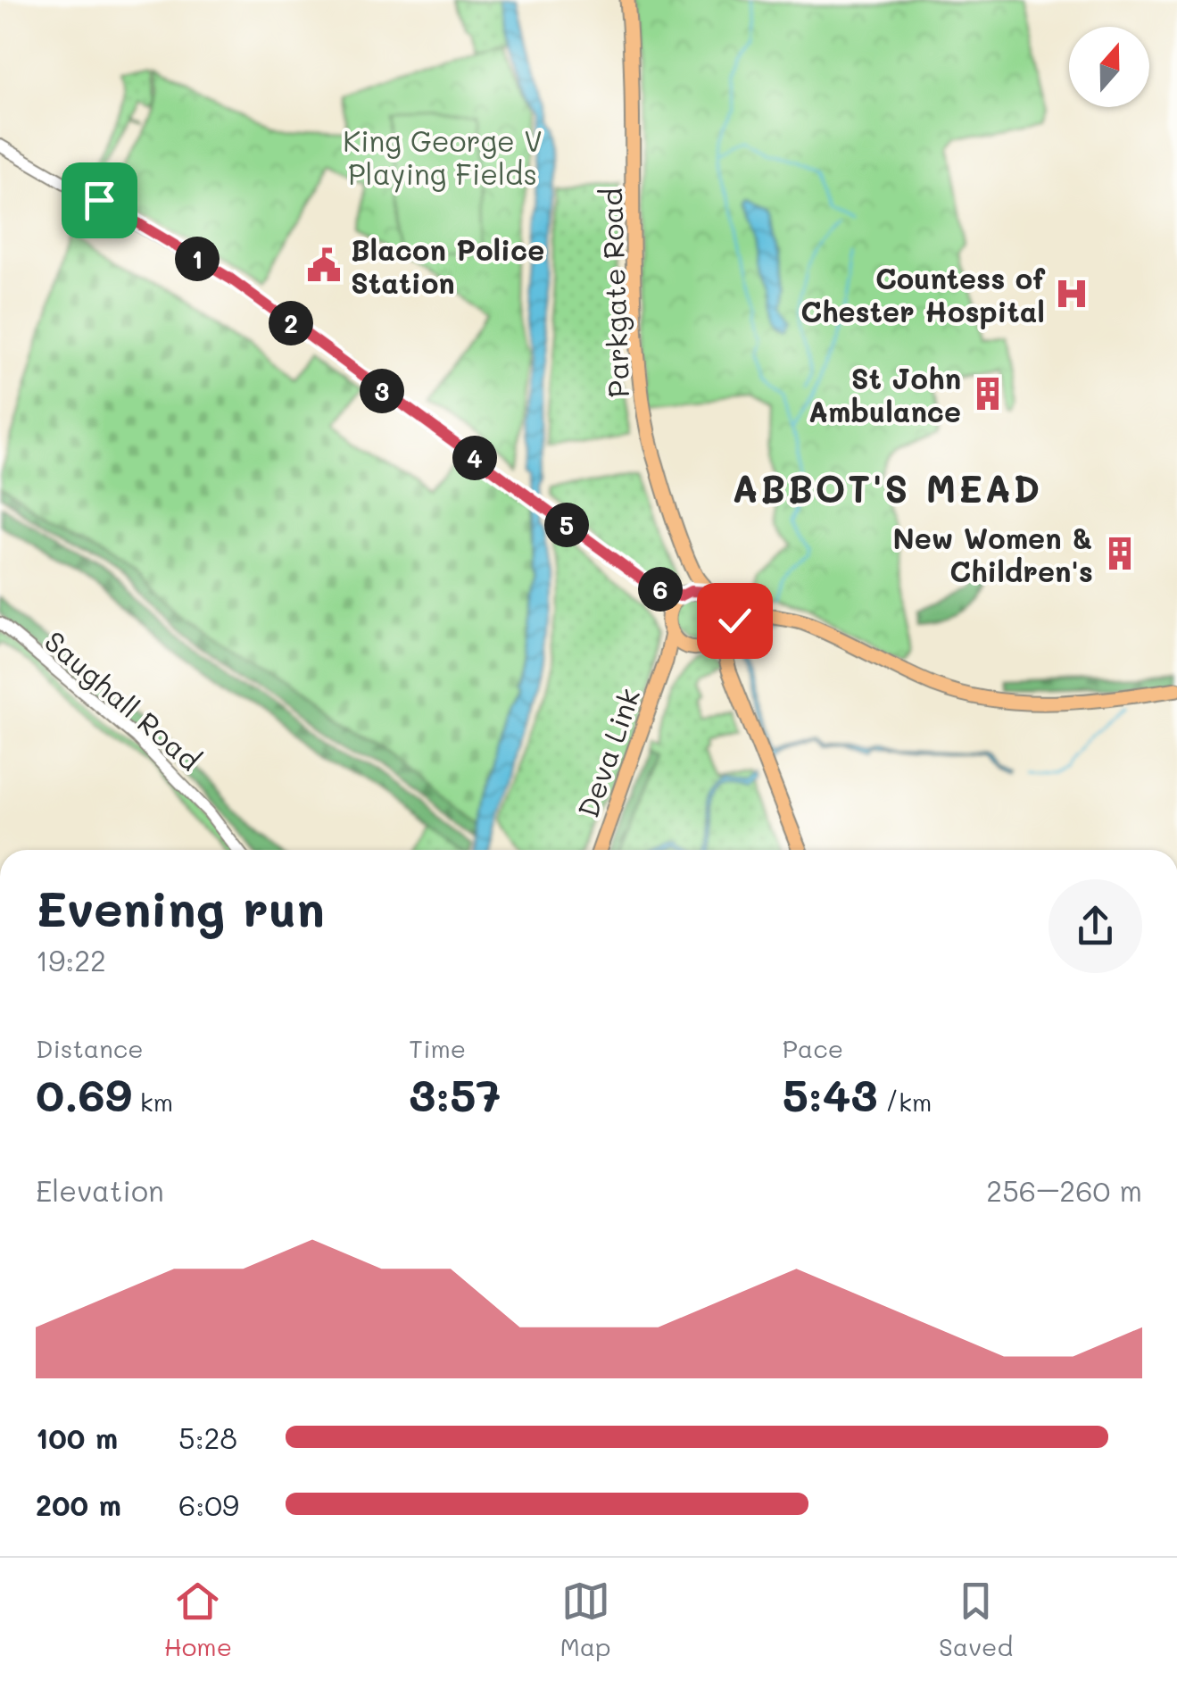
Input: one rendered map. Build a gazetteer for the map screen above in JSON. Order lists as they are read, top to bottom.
{
  "streets": {
    "main road": ["Parkgate Road", "Deva Link"],
    "street": ["Saughall Road"]
  },
  "crossings": [
    ["Parkgate Road", "Deva Link"]
  ],
  "districts": ["ABBOT'S MEAD"],
  "parks": ["King George V Playing Fields"],
  "places": {
    "public building": ["Blacon Police Station"],
    "hospital": ["Countess of Chester Hospital"],
    "building": ["St John Ambulance", "New Women & Children's"]
  },
  "north": "top",
  "page": {
    "pins": [
      "1",
      "2",
      "3",
      "4",
      "5",
      "6"
    ],
    "heading": ["Evening run", "19:22"],
    "stats": [
      ["Distance", "0.69 km"],
      ["Time", "3:57"],
      ["Pace", "5:43 /km"]
    ],
    "chart": ["Elevation", "256–260 m"],
    "list": [
      {
        "name": "100 m",
        "note": "5:28"
      },
      {
        "name": "200 m",
        "note": "6:09"
      }
    ],
    "tabs": ["Home", "Map", "Saved"]
  }
}
